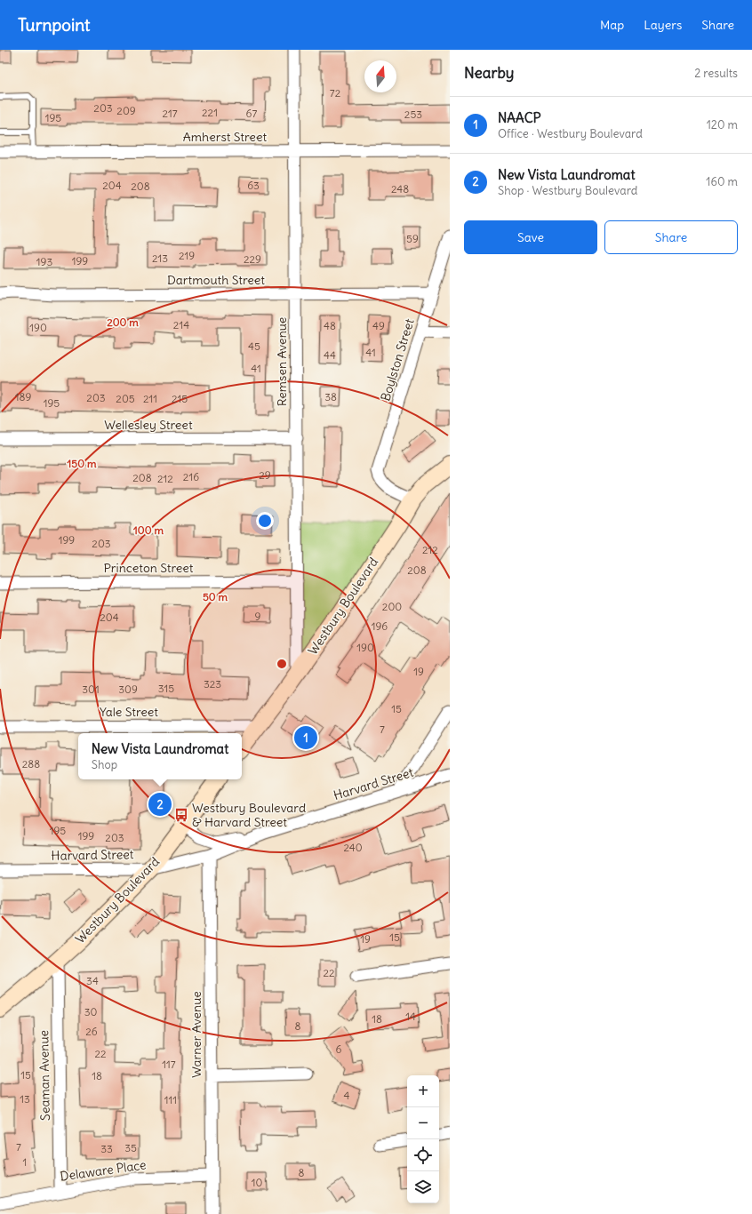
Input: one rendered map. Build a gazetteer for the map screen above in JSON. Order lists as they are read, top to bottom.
{
  "streets": {
    "street": [
      "Amherst Street",
      "Dartmouth Street",
      "Boylston Street",
      "Remsen Avenue",
      "Wellesley Street",
      "Princeton Street",
      "Westbury Boulevard",
      "Yale Street",
      "Harvard Street",
      "Warner Avenue",
      "Seaman Avenue",
      "Delaware Place"
    ]
  },
  "crossings": [
    ["Amherst Street", "Remsen Avenue"],
    ["Dartmouth Street", "Boylston Street"],
    ["Dartmouth Street", "Remsen Avenue"],
    ["Boylston Street", "Westbury Boulevard"],
    ["Remsen Avenue", "Wellesley Street"],
    ["Remsen Avenue", "Princeton Street"],
    ["Remsen Avenue", "Westbury Boulevard"],
    ["Westbury Boulevard", "Yale Street"],
    ["Westbury Boulevard", "Harvard Street"],
    ["Westbury Boulevard", "Seaman Avenue"],
    ["Harvard Street", "Warner Avenue"],
    ["Warner Avenue", "Delaware Place"],
    ["Seaman Avenue", "Delaware Place"]
  ],
  "places": {
    "bus stop": ["Westbury Boulevard & Harvard Street"]
  },
  "house_numbers": [
    "72",
    "203",
    "209",
    "221",
    "217",
    "67",
    "253",
    "195",
    "204",
    "63",
    "208",
    "248",
    "59",
    "219",
    "213",
    "229",
    "199",
    "193",
    "214",
    "48",
    "49",
    "190",
    "45",
    "41",
    "44",
    "41",
    "189",
    "38",
    "203",
    "205",
    "211",
    "215",
    "195",
    "29",
    "216",
    "208",
    "212",
    "199",
    "203",
    "212",
    "208",
    "200",
    "9",
    "204",
    "196",
    "190",
    "19",
    "323",
    "315",
    "301",
    "309",
    "15",
    "7",
    "288",
    "195",
    "199",
    "203",
    "240",
    "15",
    "19",
    "22",
    "34",
    "30",
    "14",
    "18",
    "8",
    "26",
    "6",
    "22",
    "117",
    "15",
    "18",
    "4",
    "13",
    "111",
    "7",
    "35",
    "33",
    "1",
    "8",
    "10"
  ],
  "north": "top",
  "page": {
    "header": "Turnpoint",
    "nav": ["Map", "Layers", "Share"],
    "heading": ["Nearby", "2 results"],
    "list": [
      {
        "mark": "1",
        "name": "NAACP",
        "note": "Office · Westbury Boulevard",
        "value": "120 m"
      },
      {
        "mark": "2",
        "name": "New Vista Laundromat",
        "note": "Shop · Westbury Boulevard",
        "value": "160 m"
      }
    ],
    "buttons": ["Save", "Share"],
    "pins": ["1", "2"],
    "popup": ["New Vista Laundromat", "Shop"],
    "map_buttons": ["+", "−"]
  },
  "rings": [
    "200 m",
    "150 m",
    "100 m",
    "50 m"
  ]
}
